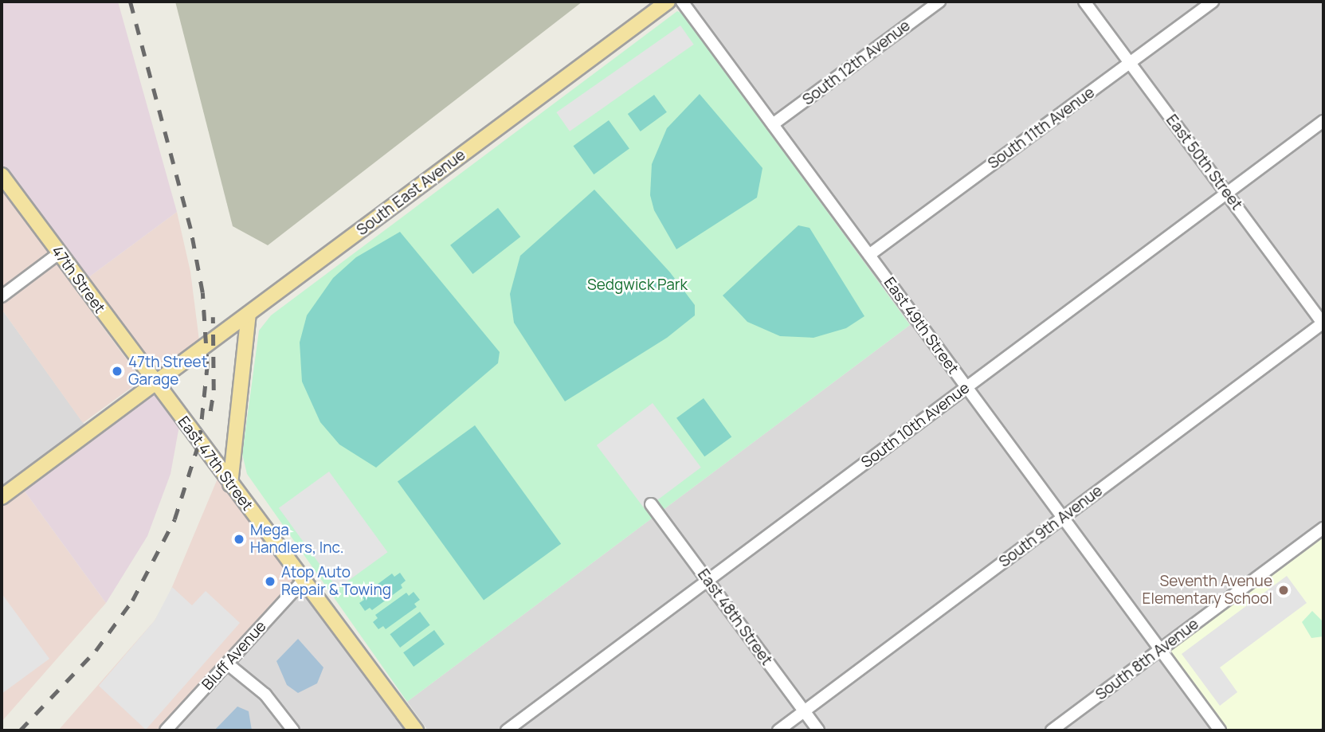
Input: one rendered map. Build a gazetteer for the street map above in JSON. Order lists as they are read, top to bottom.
{
  "streets": {
    "main road": ["South East Avenue", "47th Street", "East 47th Street"],
    "street": [
      "South 12th Avenue",
      "South 11th Avenue",
      "East 50th Street",
      "East 49th Street",
      "South 10th Avenue",
      "South 9th Avenue",
      "East 48th Street",
      "Bluff Avenue",
      "South 8th Avenue"
    ]
  },
  "crossings": [
    ["South 12th Avenue", "East 49th Street"],
    ["South 11th Avenue", "East 50th Street"],
    ["South 11th Avenue", "East 49th Street"],
    ["East 50th Street", "South 10th Avenue"],
    ["East 50th Street", "South 9th Avenue"],
    ["South East Avenue", "47th Street"],
    ["South East Avenue", "East 47th Street"],
    ["47th Street", "East 47th Street"],
    ["East 49th Street", "South 10th Avenue"],
    ["East 49th Street", "South 9th Avenue"],
    ["East 49th Street", "South 8th Avenue"],
    ["South 10th Avenue", "East 48th Street"],
    ["East 47th Street", "Bluff Avenue"],
    ["South 9th Avenue", "East 48th Street"]
  ],
  "parks": ["Sedgwick Park"],
  "places": [
    "47th Street Garage",
    "Mega Handlers, Inc.",
    "Atop Auto Repair & Towing",
    "Seventh Avenue Elementary School"
  ]
}
